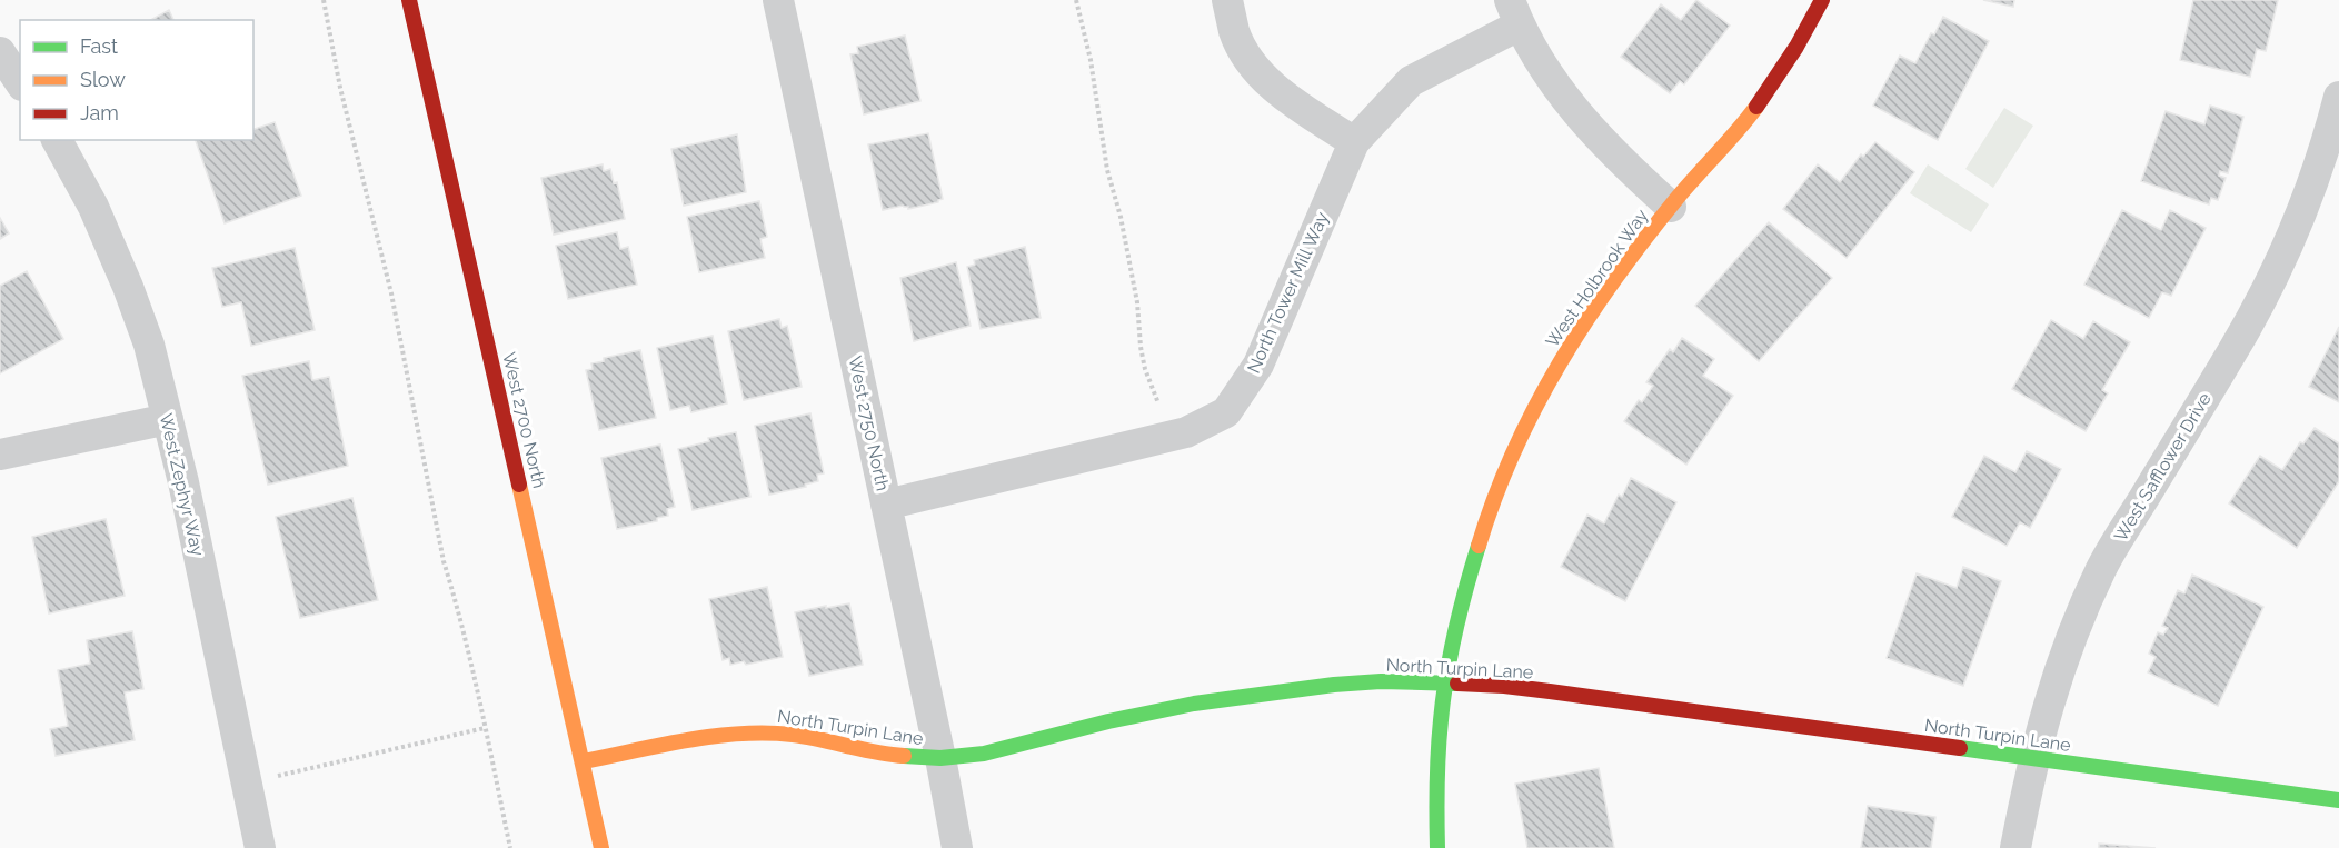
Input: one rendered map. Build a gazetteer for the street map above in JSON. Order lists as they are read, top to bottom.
{
  "streets": {
    "street": [
      "West Holbrook Way",
      "North Tower Mill Way",
      "West 2700 North",
      "West 2750 North",
      "West Safflower Drive",
      "West Zephyr Way",
      "North Turpin Lane"
    ]
  },
  "crossings": [
    ["West Holbrook Way", "North Turpin Lane"],
    ["North Tower Mill Way", "West 2750 North"],
    ["West 2700 North", "North Turpin Lane"],
    ["West 2750 North", "North Turpin Lane"],
    ["West Safflower Drive", "North Turpin Lane"]
  ],
  "legend": ["Fast", "Slow", "Jam"]
}
